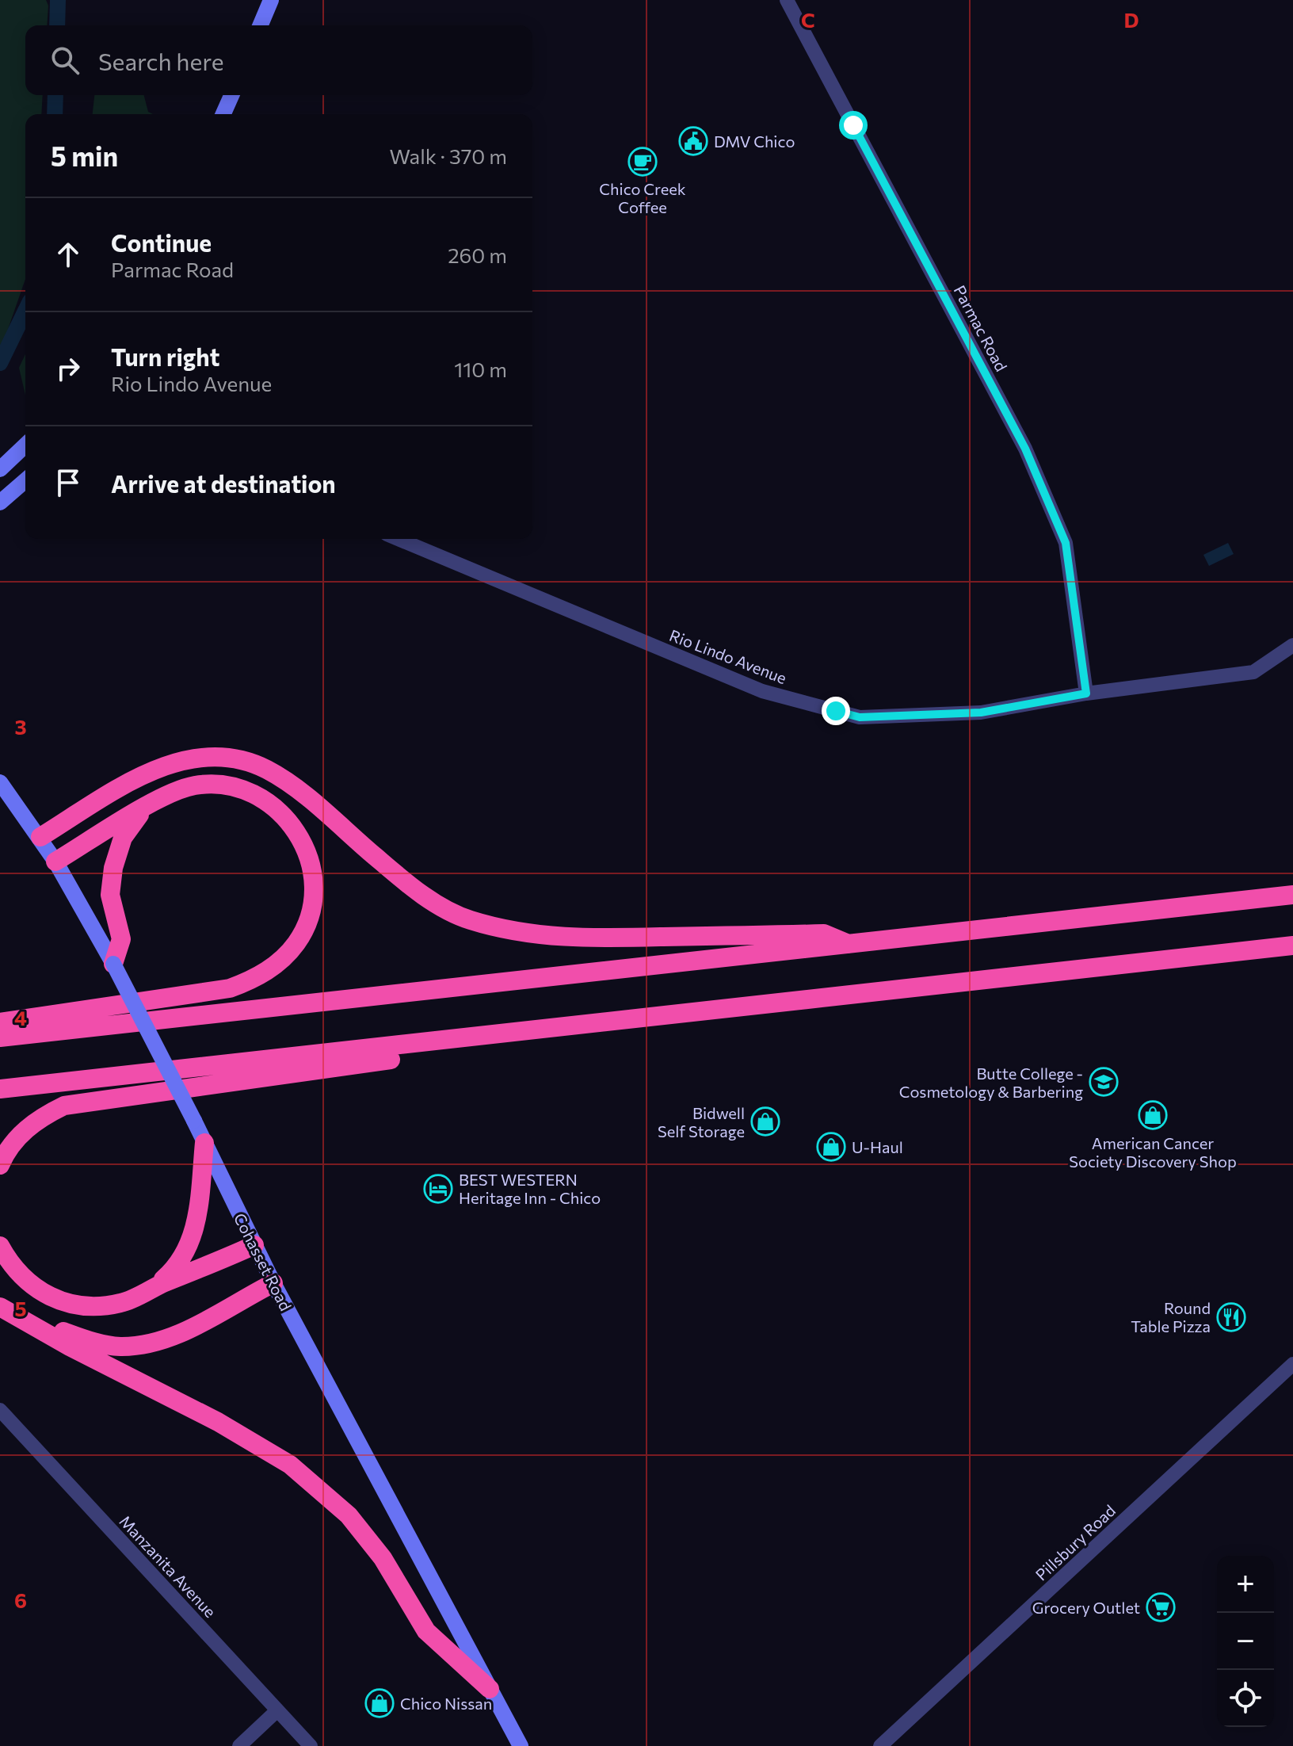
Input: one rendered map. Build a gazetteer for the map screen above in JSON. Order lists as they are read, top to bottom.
{
  "streets": {
    "main road": ["Cohasset Road"],
    "street": [
      "Parmac Road",
      "Rio Lindo Avenue",
      "Pillsbury Road",
      "Manzanita Avenue"
    ]
  },
  "crossings": [
    ["Parmac Road", "Rio Lindo Avenue"]
  ],
  "places": {
    "public building": ["DMV Chico"],
    "cafe": ["Chico Creek Coffee"],
    "school or university": ["Butte College - Cosmetology & Barbering"],
    "shop": [
      "American Cancer Society Discovery Shop",
      "Bidwell Self Storage",
      "U-Haul",
      "Chico Nissan"
    ],
    "hotel": ["BEST WESTERN Heritage Inn - Chico"],
    "restaurant": ["Round Table Pizza"],
    "supermarket": ["Grocery Outlet"]
  },
  "page": {
    "search": "Search here",
    "heading": ["5 min", "Walk · 370 m"],
    "list": [
      ["Continue", "Parmac Road", "260 m"],
      ["Turn right", "Rio Lindo Avenue", "110 m"],
      "Arrive at destination"
    ],
    "map_buttons": ["+", "−"]
  },
  "grid": {
    "columns": ["C", "D"],
    "rows": [
      "3",
      "4",
      "5",
      "6"
    ]
  }
}
